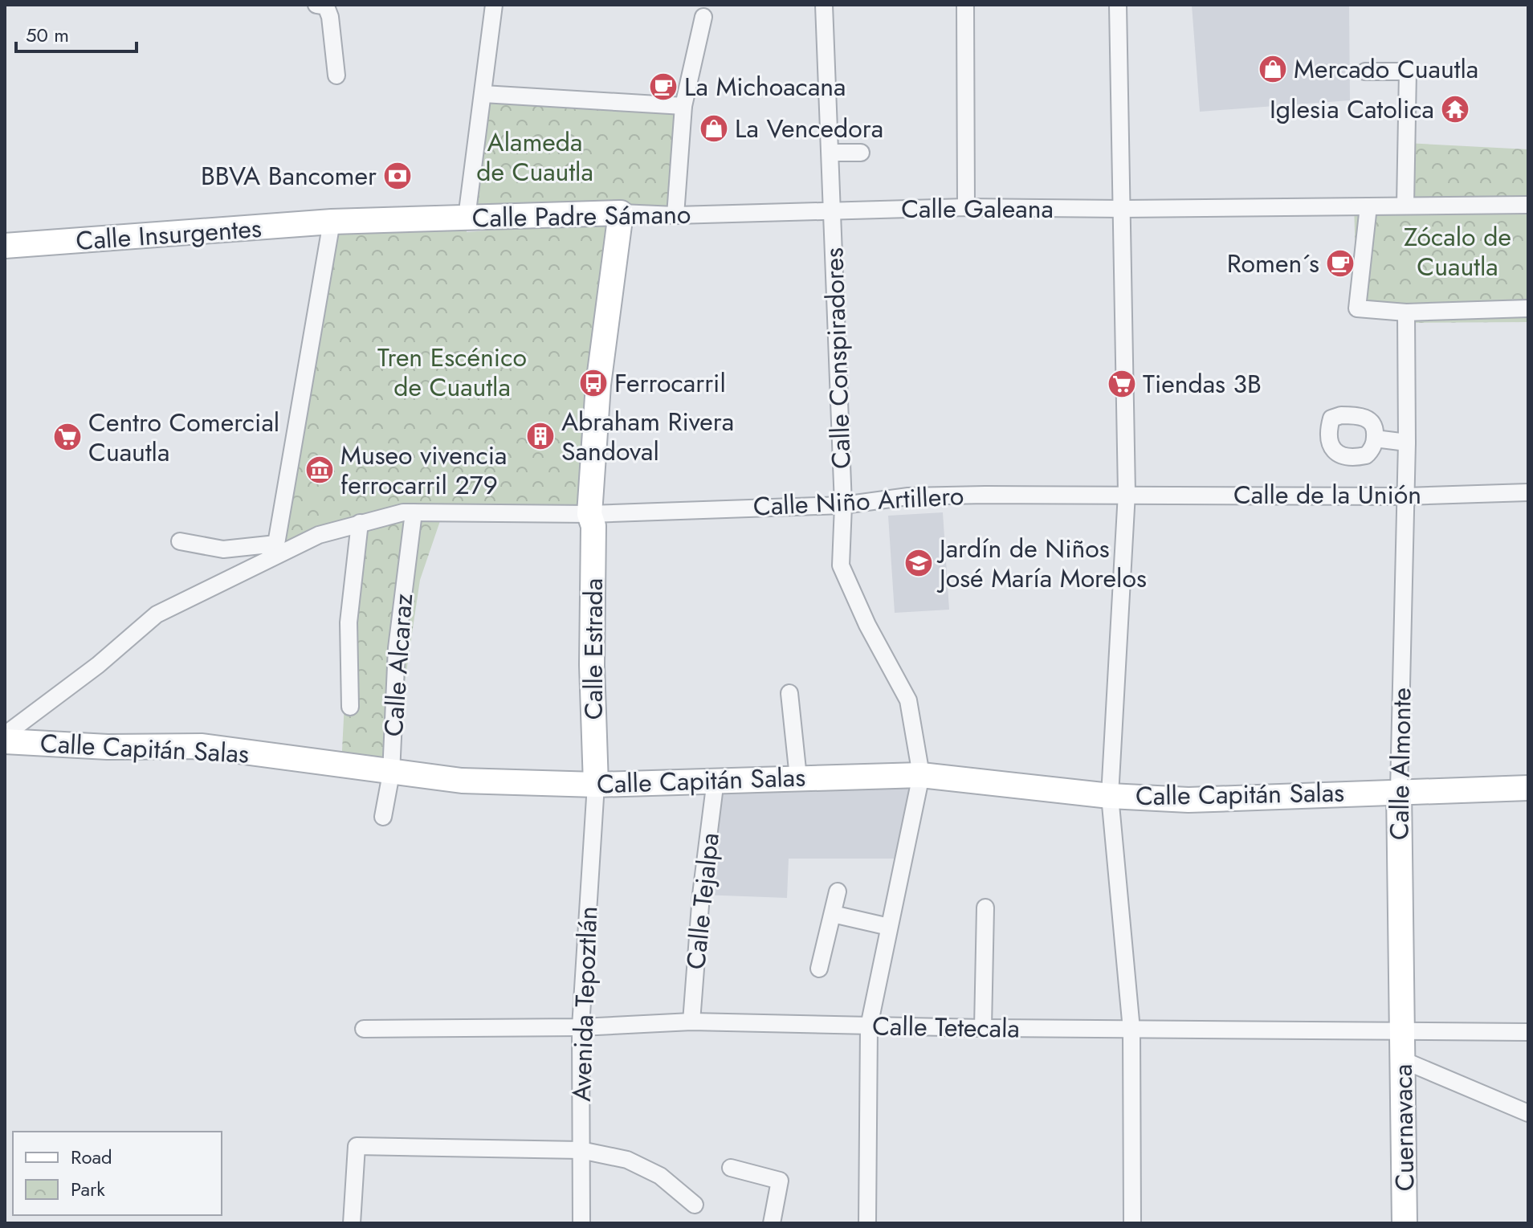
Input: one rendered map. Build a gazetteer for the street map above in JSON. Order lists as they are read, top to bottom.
{
  "streets": {
    "street": [
      "Calle Galeana",
      "Calle Padre Sámano",
      "Calle Insurgentes",
      "Calle Conspiradores",
      "Calle de la Unión",
      "Calle Niño Artillero",
      "Calle Estrada",
      "Calle Alcaraz",
      "Calle Capitán Salas",
      "Calle Almonte",
      "Calle Tejalpa",
      "Avenida Tepoztlán",
      "Calle Tetecala",
      "Cuernavaca"
    ]
  },
  "crossings": [
    ["Calle Galeana", "Calle Padre Sámano"],
    ["Calle Galeana", "Calle Conspiradores"],
    ["Calle Padre Sámano", "Calle Insurgentes"],
    ["Calle Padre Sámano", "Calle Conspiradores"],
    ["Calle Padre Sámano", "Calle Estrada"],
    ["Calle Conspiradores", "Calle Niño Artillero"],
    ["Calle Conspiradores", "Calle Capitán Salas"],
    ["Calle de la Unión", "Calle Niño Artillero"],
    ["Calle de la Unión", "Calle Almonte"],
    ["Calle Niño Artillero", "Calle Estrada"],
    ["Calle Niño Artillero", "Calle Alcaraz"],
    ["Calle Estrada", "Calle Capitán Salas"],
    ["Calle Estrada", "Avenida Tepoztlán"],
    ["Calle Alcaraz", "Calle Capitán Salas"],
    ["Calle Capitán Salas", "Calle Almonte"],
    ["Calle Capitán Salas", "Calle Tejalpa"],
    ["Calle Capitán Salas", "Avenida Tepoztlán"],
    ["Calle Almonte", "Calle Tetecala"],
    ["Calle Almonte", "Cuernavaca"],
    ["Calle Tejalpa", "Calle Tetecala"],
    ["Avenida Tepoztlán", "Calle Tetecala"],
    ["Calle Tetecala", "Cuernavaca"]
  ],
  "parks": ["Alameda de Cuautla", "Zócalo de Cuautla", "Tren Escénico de Cuautla"],
  "places": {
    "shop": ["Mercado Cuautla", "La Vencedora"],
    "cafe": ["La Michoacana", "Romen´s"],
    "temple": ["Iglesia Catolica"],
    "bank": ["BBVA Bancomer"],
    "bus stop": ["Ferrocarril"],
    "supermarket": ["Tiendas 3B", "Centro Comercial Cuautla"],
    "building": ["Abraham Rivera Sandoval"],
    "museum": ["Museo vivencia ferrocarril 279"],
    "school or university": ["Jardín de Niños José María Morelos"]
  },
  "legend": ["Road", "Park"],
  "scale_bar": "50 m"
}
